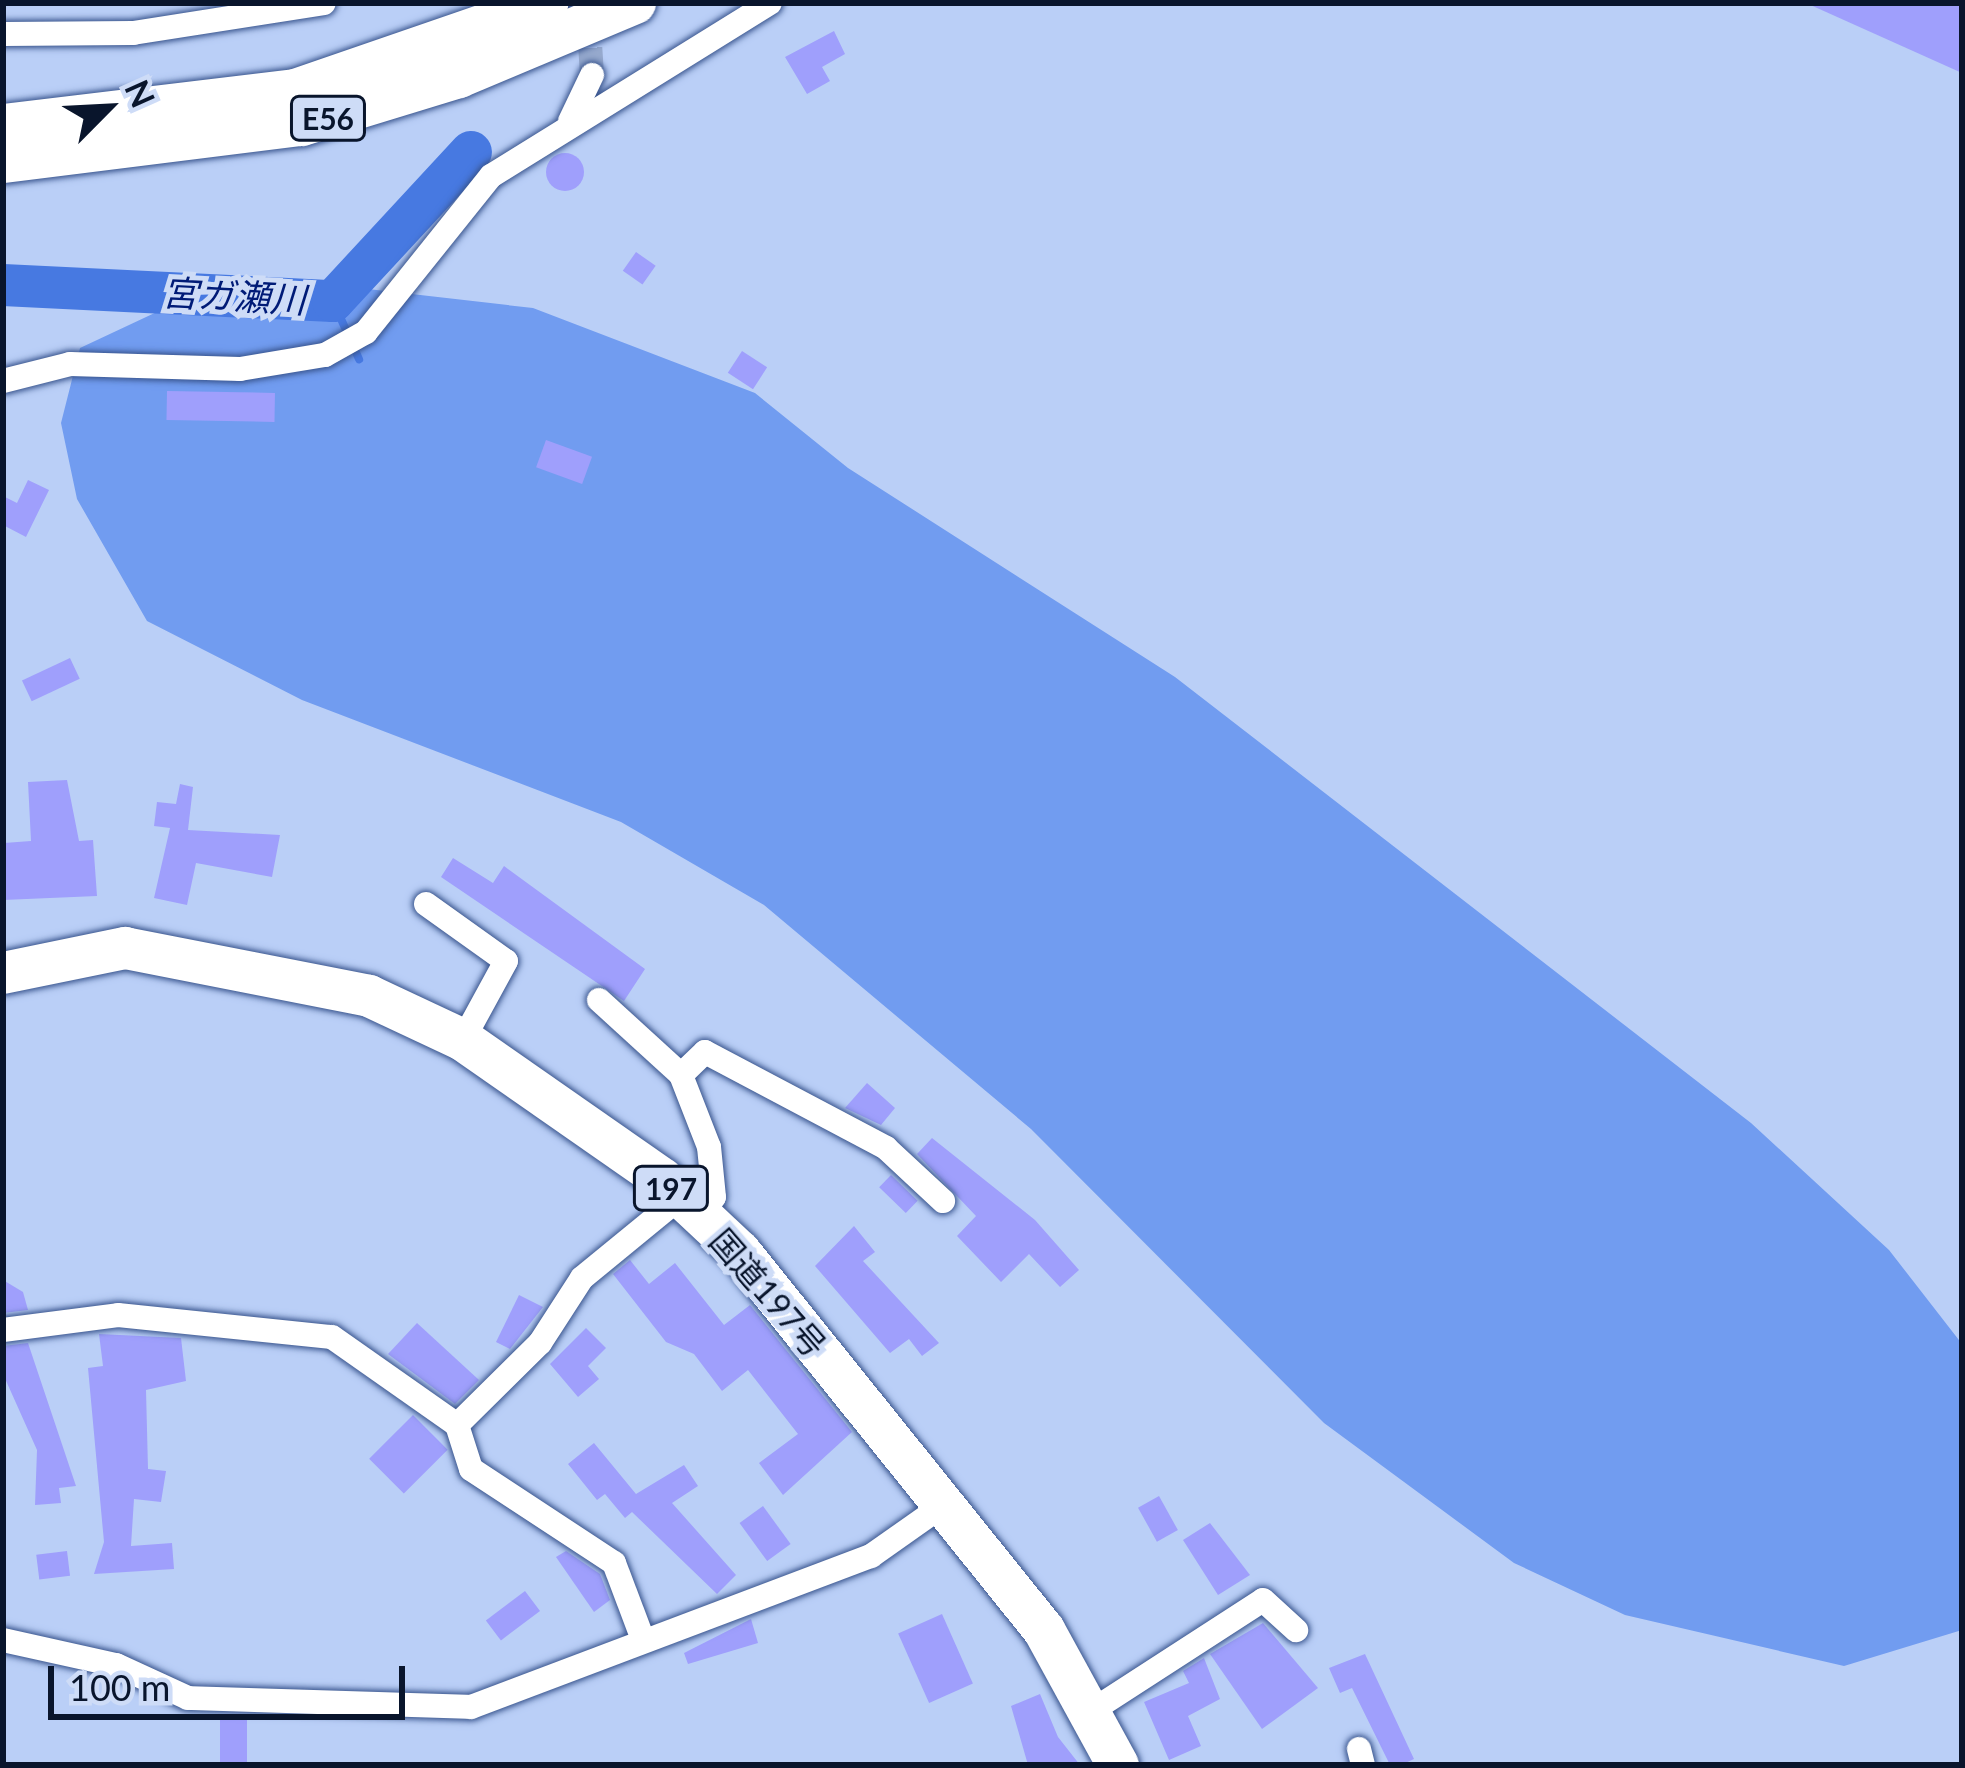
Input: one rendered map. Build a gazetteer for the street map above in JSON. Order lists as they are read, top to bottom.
{
  "streets": {
    "highway": ["E56", "197", "国道197号"]
  },
  "water": ["宮ガ瀬川"],
  "scale_bar": "100 m",
  "north": "top right"
}
